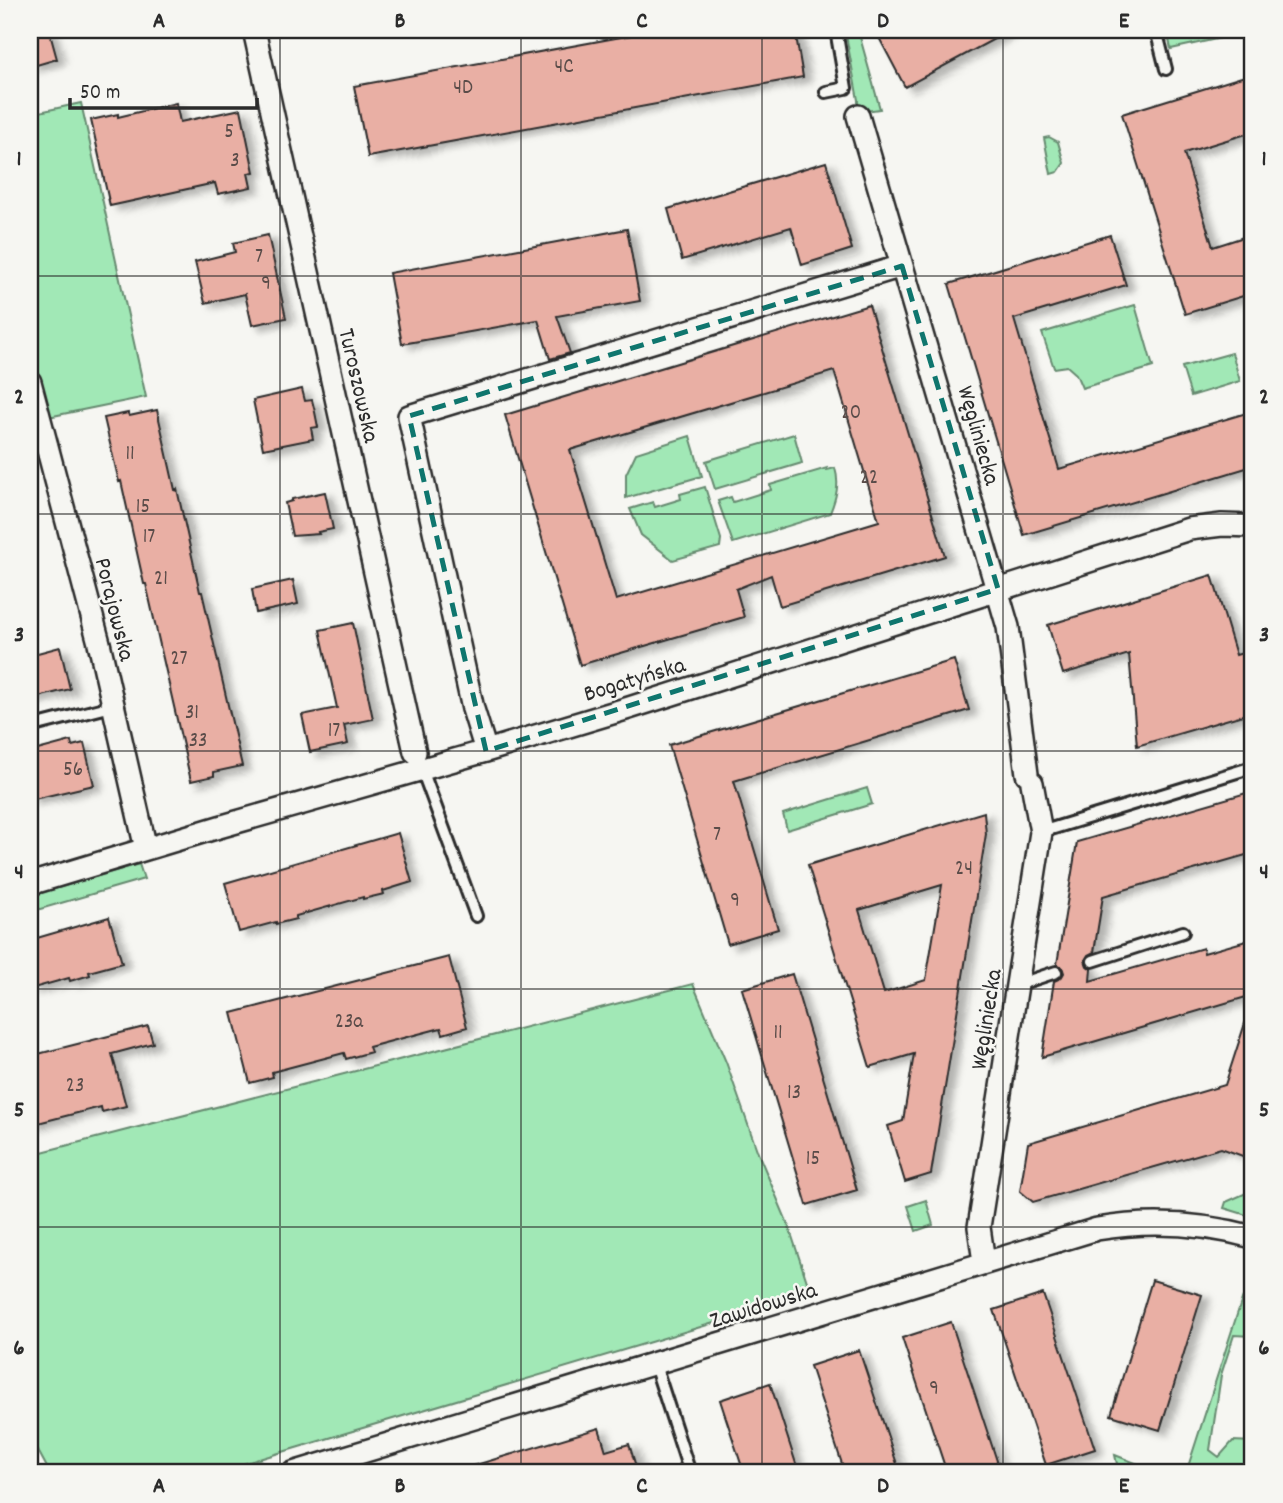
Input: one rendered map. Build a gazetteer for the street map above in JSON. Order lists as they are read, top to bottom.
{
  "streets": {
    "street": [
      "Turoszowska",
      "Węgliniecka",
      "Porajowska",
      "Bogatyńska",
      "Zawidowska"
    ]
  },
  "crossings": [
    ["Turoszowska", "Bogatyńska"],
    ["Węgliniecka", "Bogatyńska"],
    ["Węgliniecka", "Zawidowska"],
    ["Porajowska", "Bogatyńska"]
  ],
  "house_numbers": [
    "4C",
    "4D",
    "5",
    "3",
    "7",
    "9",
    "20",
    "11",
    "22",
    "15",
    "17",
    "21",
    "27",
    "31",
    "17",
    "33",
    "56",
    "7",
    "24",
    "9",
    "23a",
    "11",
    "23",
    "13",
    "15",
    "9"
  ],
  "scale_bar": "50 m",
  "grid": {
    "columns": [
      "A",
      "B",
      "C",
      "D",
      "E"
    ],
    "rows": [
      "1",
      "2",
      "3",
      "4",
      "5",
      "6"
    ]
  }
}
